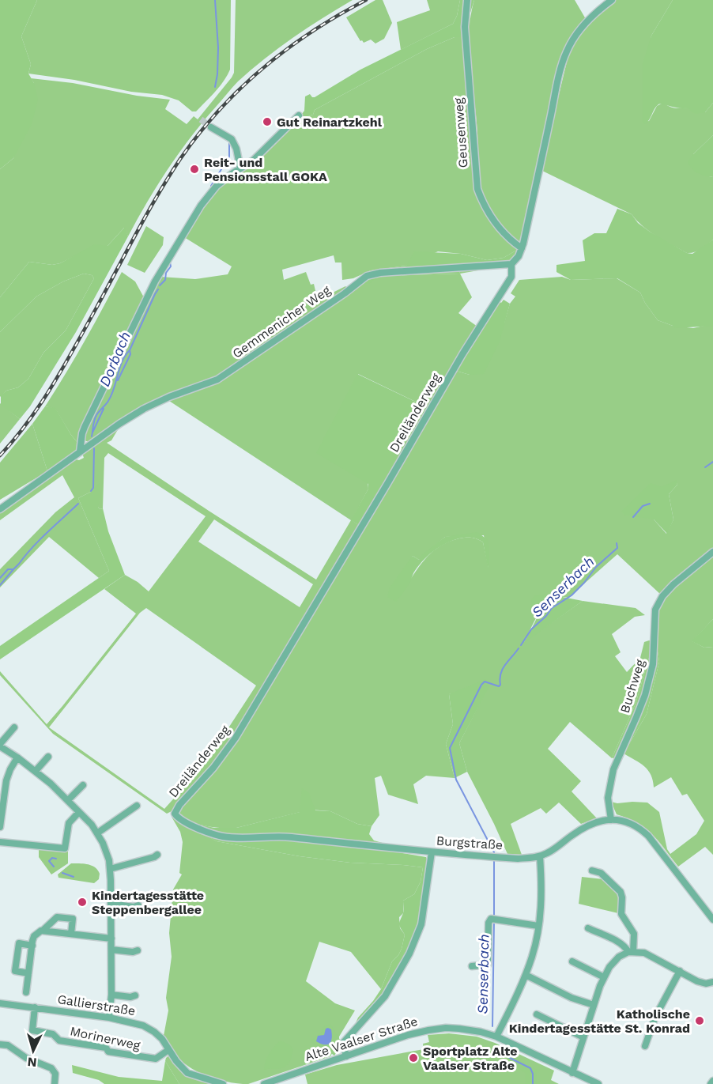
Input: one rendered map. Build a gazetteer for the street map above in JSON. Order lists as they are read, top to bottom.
{
  "streets": {
    "street": [
      "Geusenweg",
      "Gemmenicher Weg",
      "Dreiländerweg",
      "Buchweg",
      "Burgstraße",
      "Gallierstraße",
      "Morinerweg",
      "Alte Vaalser Straße"
    ]
  },
  "crossings": [
    ["Geusenweg", "Dreiländerweg"],
    ["Gemmenicher Weg", "Dreiländerweg"],
    ["Dreiländerweg", "Burgstraße"],
    ["Buchweg", "Burgstraße"],
    ["Gallierstraße", "Morinerweg"]
  ],
  "water": ["Dorbach", "Senserbach"],
  "places": [
    "Gut Reinartzkehl",
    "Reit- und Pensionsstall GOKA",
    "Kindertagesstätte Steppenbergallee",
    "Katholische Kindertagesstätte St. Konrad",
    "Sportplatz Alte Vaalser Straße"
  ],
  "north": "bottom"
}
